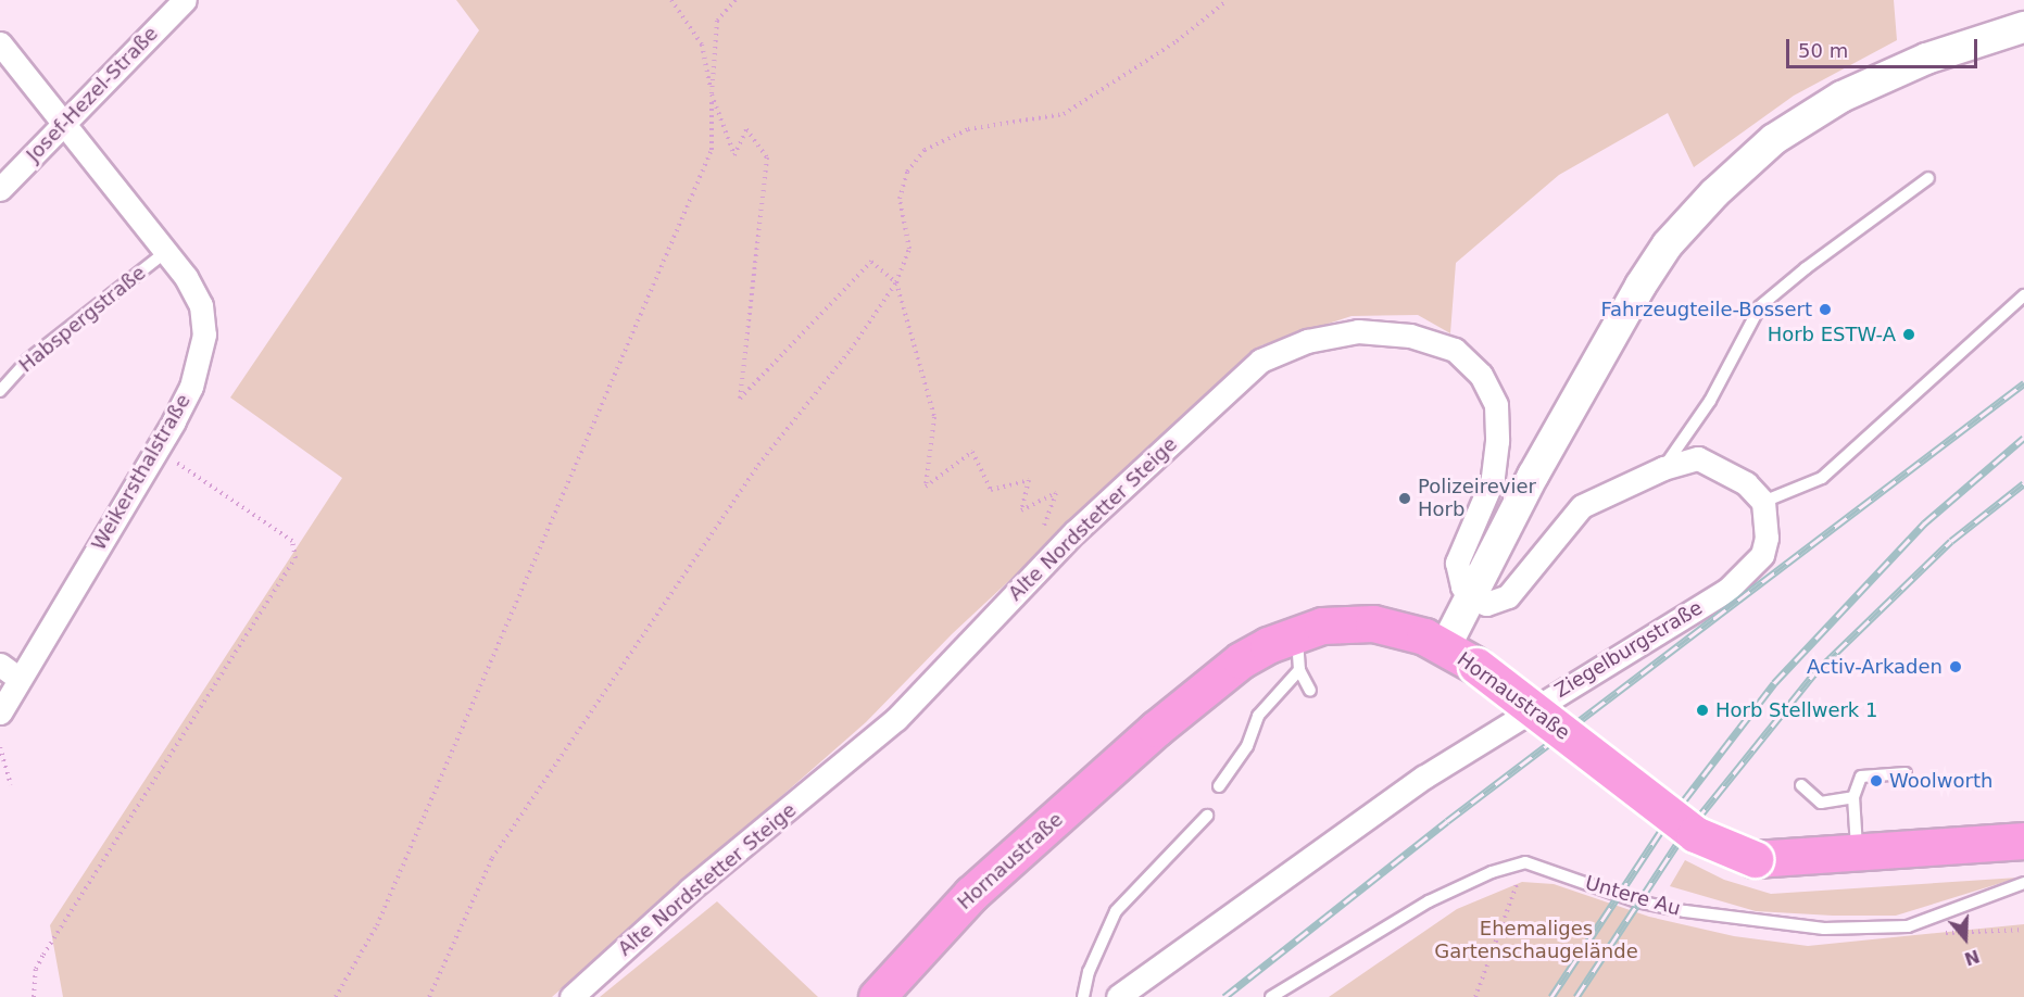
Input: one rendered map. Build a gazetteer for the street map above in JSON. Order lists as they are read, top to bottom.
{
  "streets": {
    "main road": ["Hornaustraße"],
    "street": [
      "Josef-Hezel-Straße",
      "Weikersthalstraße",
      "Alte Nordstetter Steige",
      "Ziegelburgstraße"
    ],
    "lane": ["Habspergstraße", "Untere Au"]
  },
  "crossings": [
    ["Josef-Hezel-Straße", "Weikersthalstraße"],
    ["Habspergstraße", "Weikersthalstraße"]
  ],
  "parks": ["Ehemaliges Gartenschaugelände"],
  "places": [
    "Fahrzeugteile-Bossert",
    "Horb ESTW-A",
    "Polizeirevier Horb",
    "Activ-Arkaden",
    "Horb Stellwerk 1",
    "Woolworth"
  ],
  "scale_bar": "50 m",
  "north": "bottom"
}
